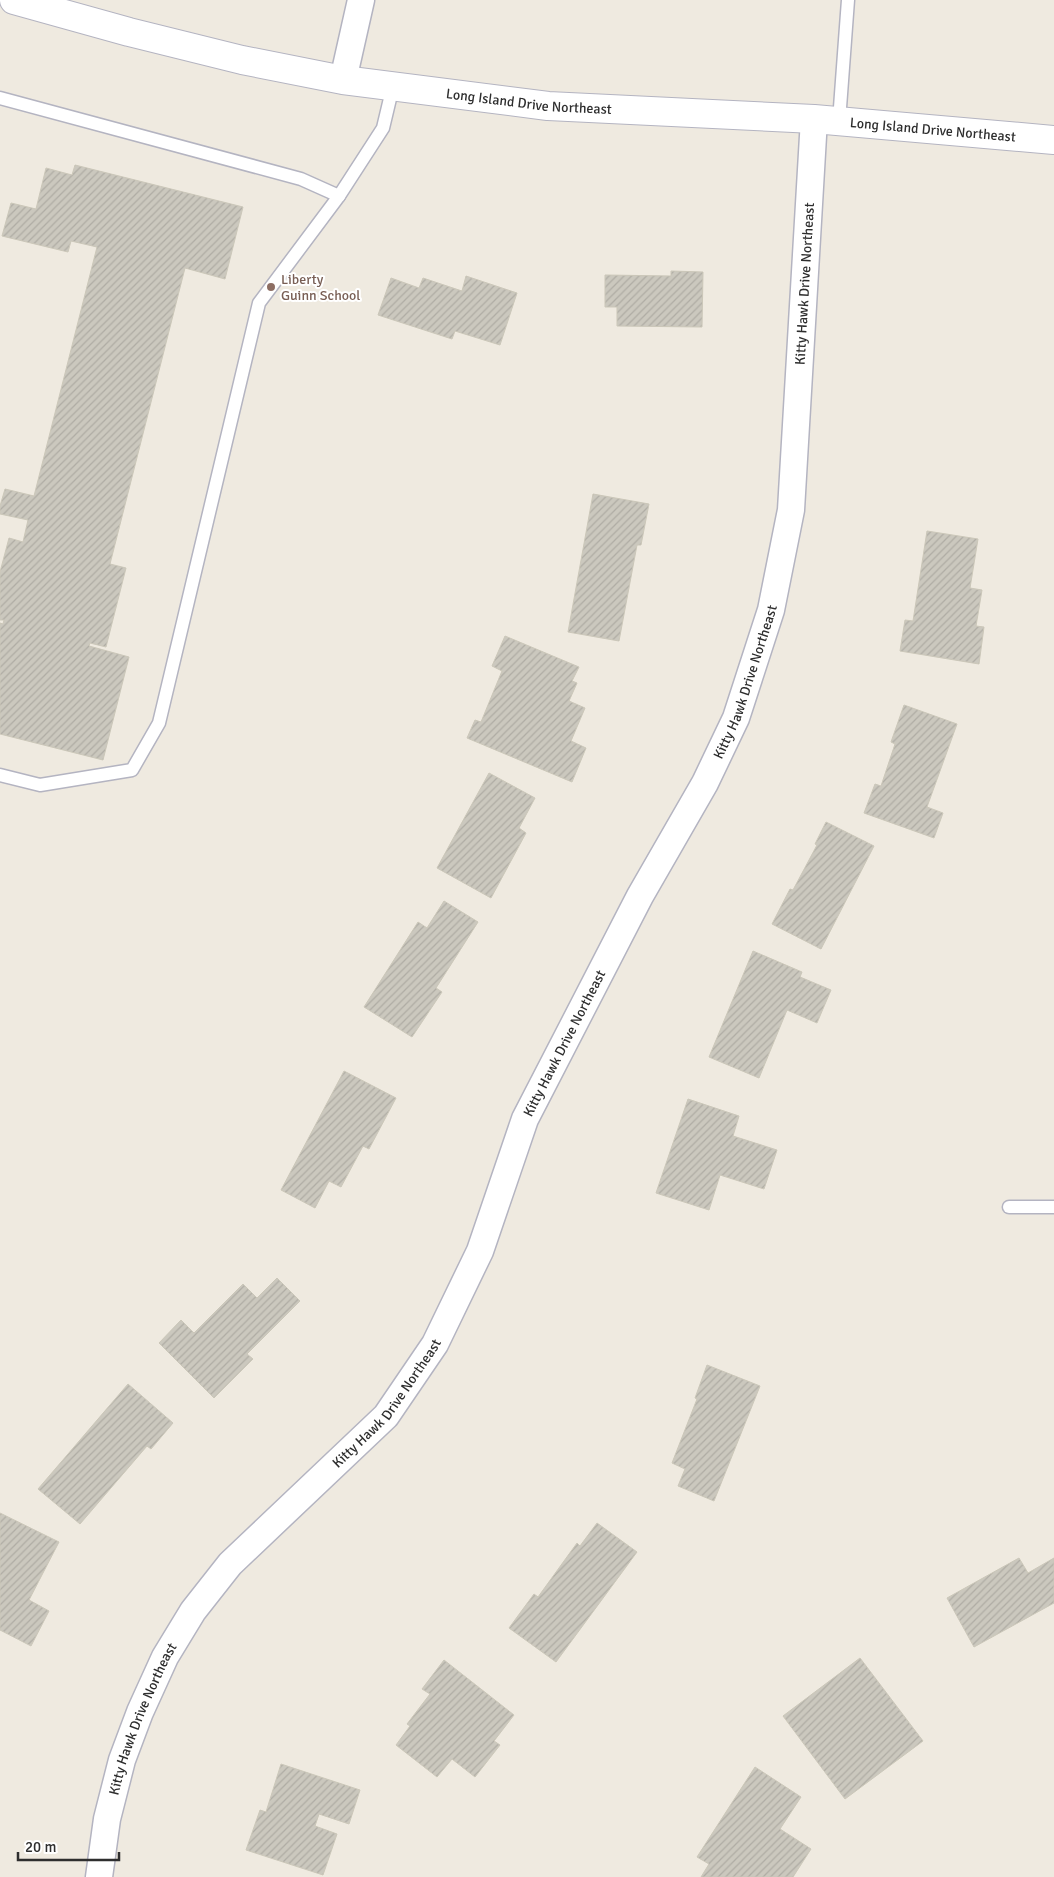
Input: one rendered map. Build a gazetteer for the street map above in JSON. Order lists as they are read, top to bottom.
{
  "streets": {
    "street": ["Long Island Drive Northeast", "Kitty Hawk Drive Northeast"]
  },
  "crossings": [
    ["Long Island Drive Northeast", "Kitty Hawk Drive Northeast"]
  ],
  "places": ["Liberty Guinn School"],
  "scale_bar": "20 m"
}
